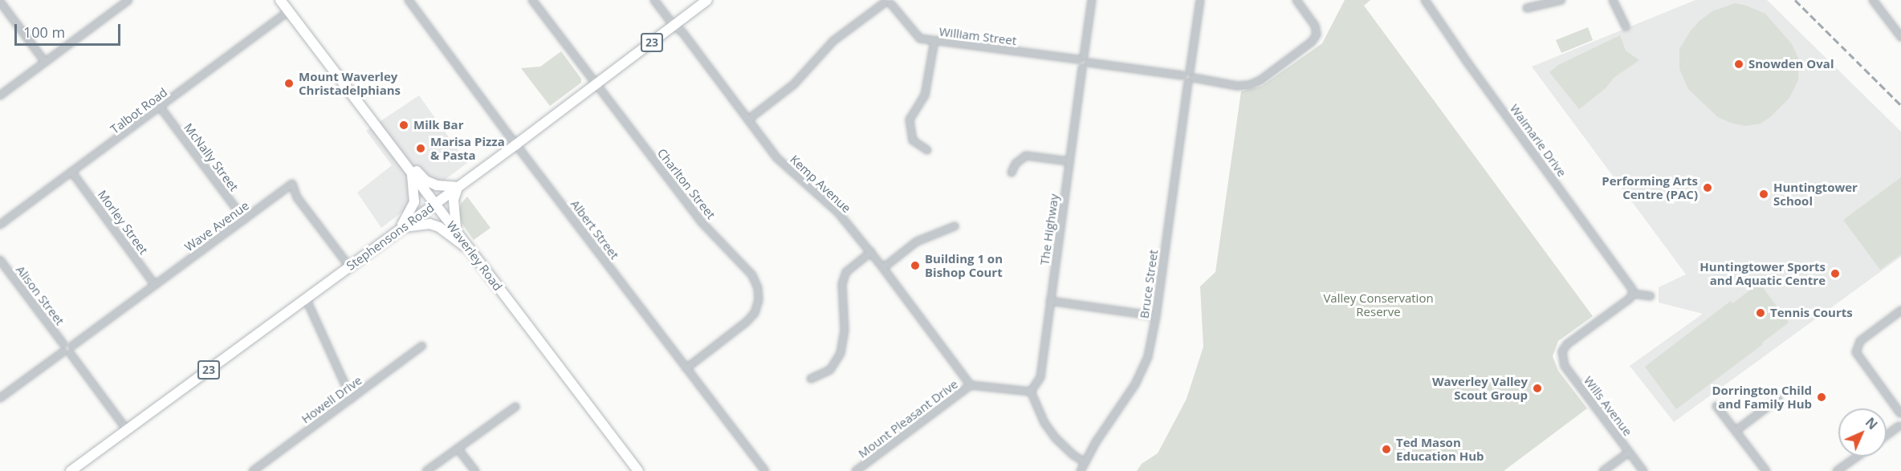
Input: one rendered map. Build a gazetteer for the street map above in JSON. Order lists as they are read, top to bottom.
{
  "streets": {
    "main road": ["23", "Stephensons Road", "Waverley Road"],
    "street": [
      "William Street",
      "Talbot Road",
      "Waimarie Drive",
      "McNally Street",
      "Charlton Street",
      "Kemp Avenue",
      "Morley Street",
      "Wave Avenue",
      "Albert Street",
      "The Highway",
      "Bruce Street",
      "Alison Street",
      "Howell Drive",
      "Wills Avenue",
      "Mount Pleasant Drive"
    ]
  },
  "crossings": [
    ["William Street", "The Highway"],
    ["Talbot Road", "McNally Street"],
    ["Talbot Road", "Morley Street"],
    ["Talbot Road", "Waverley Road"],
    ["Waimarie Drive", "Wills Avenue"],
    ["McNally Street", "Wave Avenue"],
    ["Charlton Street", "Albert Street"],
    ["Charlton Street", "Stephensons Road"],
    ["Kemp Avenue", "Stephensons Road"],
    ["Kemp Avenue", "Mount Pleasant Drive"],
    ["Morley Street", "Wave Avenue"],
    ["Wave Avenue", "Stephensons Road"],
    ["Wave Avenue", "Alison Street"],
    ["Albert Street", "Stephensons Road"],
    ["The Highway", "Mount Pleasant Drive"],
    ["Stephensons Road", "Waverley Road"]
  ],
  "parks": ["Valley Conservation Reserve"],
  "places": [
    "Snowden Oval",
    "Mount Waverley Christadelphians",
    "Milk Bar",
    "Marisa Pizza & Pasta",
    "Performing Arts Centre (PAC)",
    "Huntingtower School",
    "Building 1 on Bishop Court",
    "Huntingtower Sports and Aquatic Centre",
    "Tennis Courts",
    "Waverley Valley Scout Group",
    "Dorrington Child and Family Hub",
    "Ted Mason Education Hub"
  ],
  "scale_bar": "100 m",
  "north": "top right"
}
